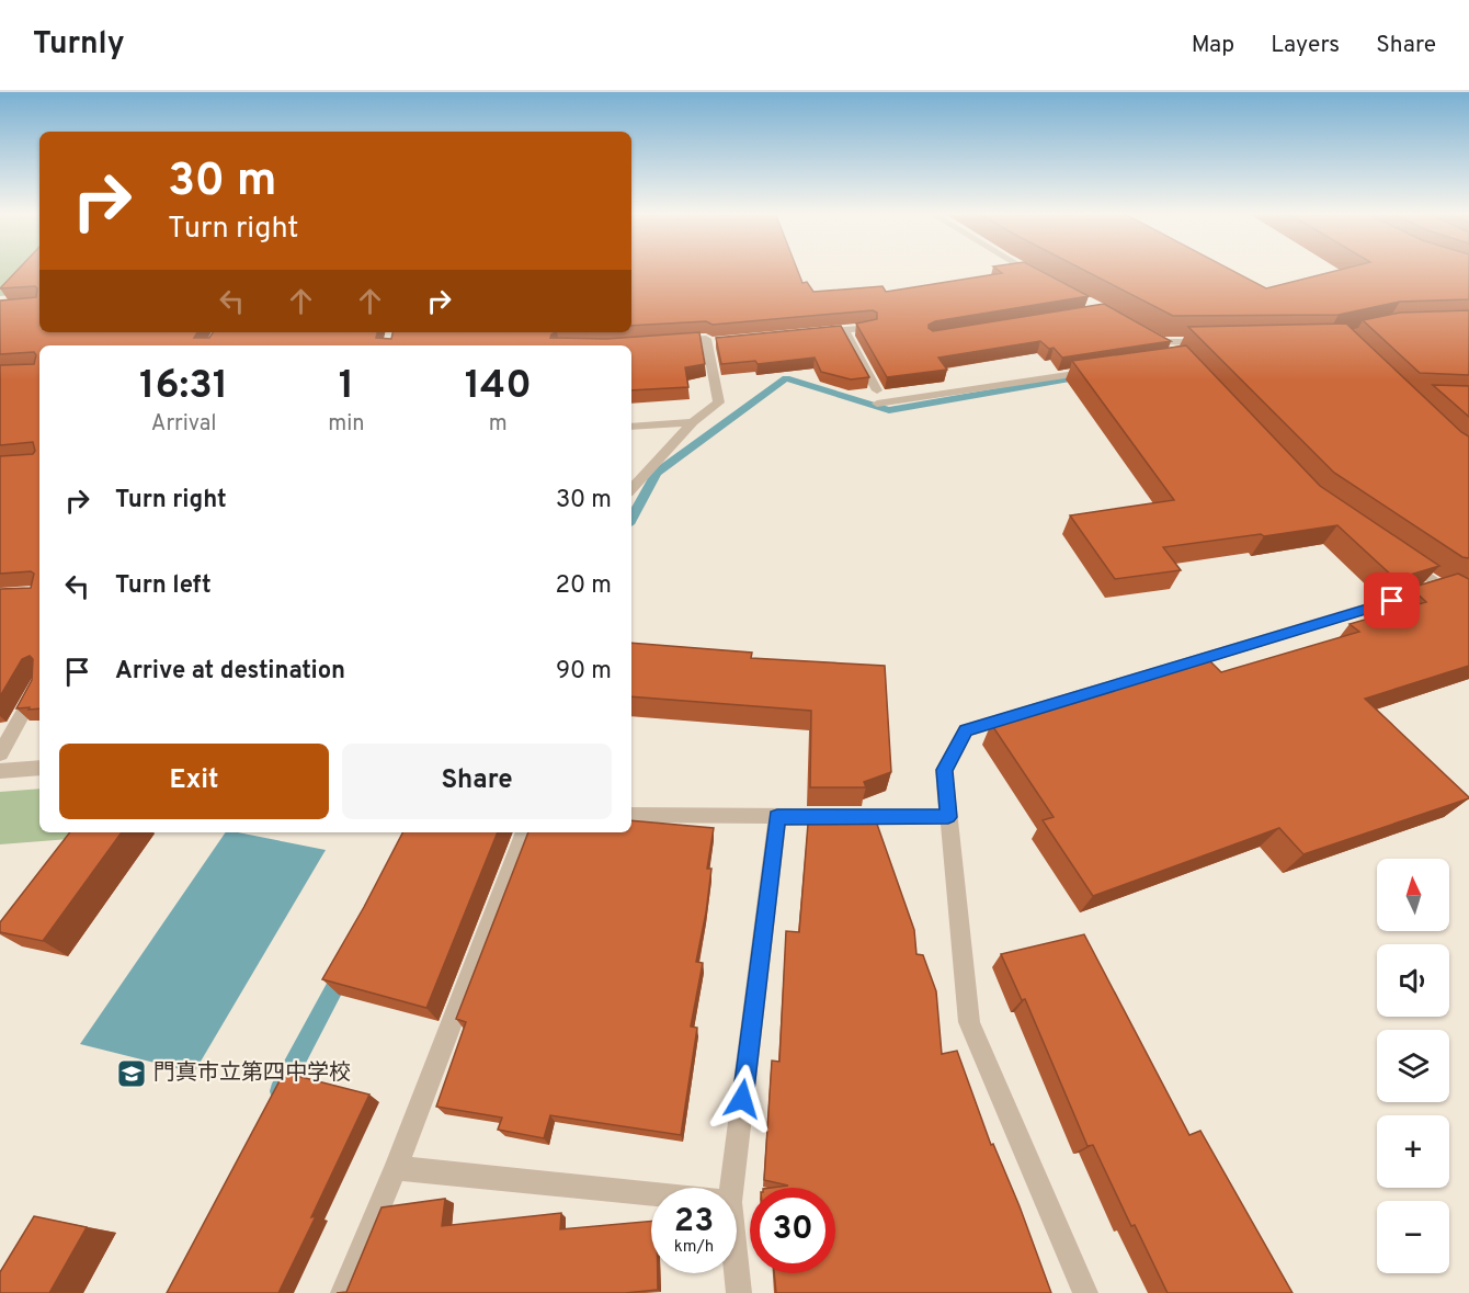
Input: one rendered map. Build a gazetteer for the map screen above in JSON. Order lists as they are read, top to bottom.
{
  "places": {
    "school or university": ["門真市立第四中学校"]
  },
  "north": "top",
  "page": {
    "header": "Turnly",
    "nav": ["Map", "Layers", "Share"],
    "turn": ["30 m", "Turn right"],
    "eta": [
      "16:31",
      "Arrival",
      "1",
      "min",
      "140",
      "m"
    ],
    "list": [
      {
        "name": "Turn right",
        "value": "30 m"
      },
      {
        "name": "Turn left",
        "value": "20 m"
      },
      {
        "name": "Arrive at destination",
        "value": "90 m"
      }
    ],
    "buttons": ["Exit", "Share"],
    "map_buttons": ["+", "−"],
    "speed": "23 km/h",
    "limit": "30"
  }
}
